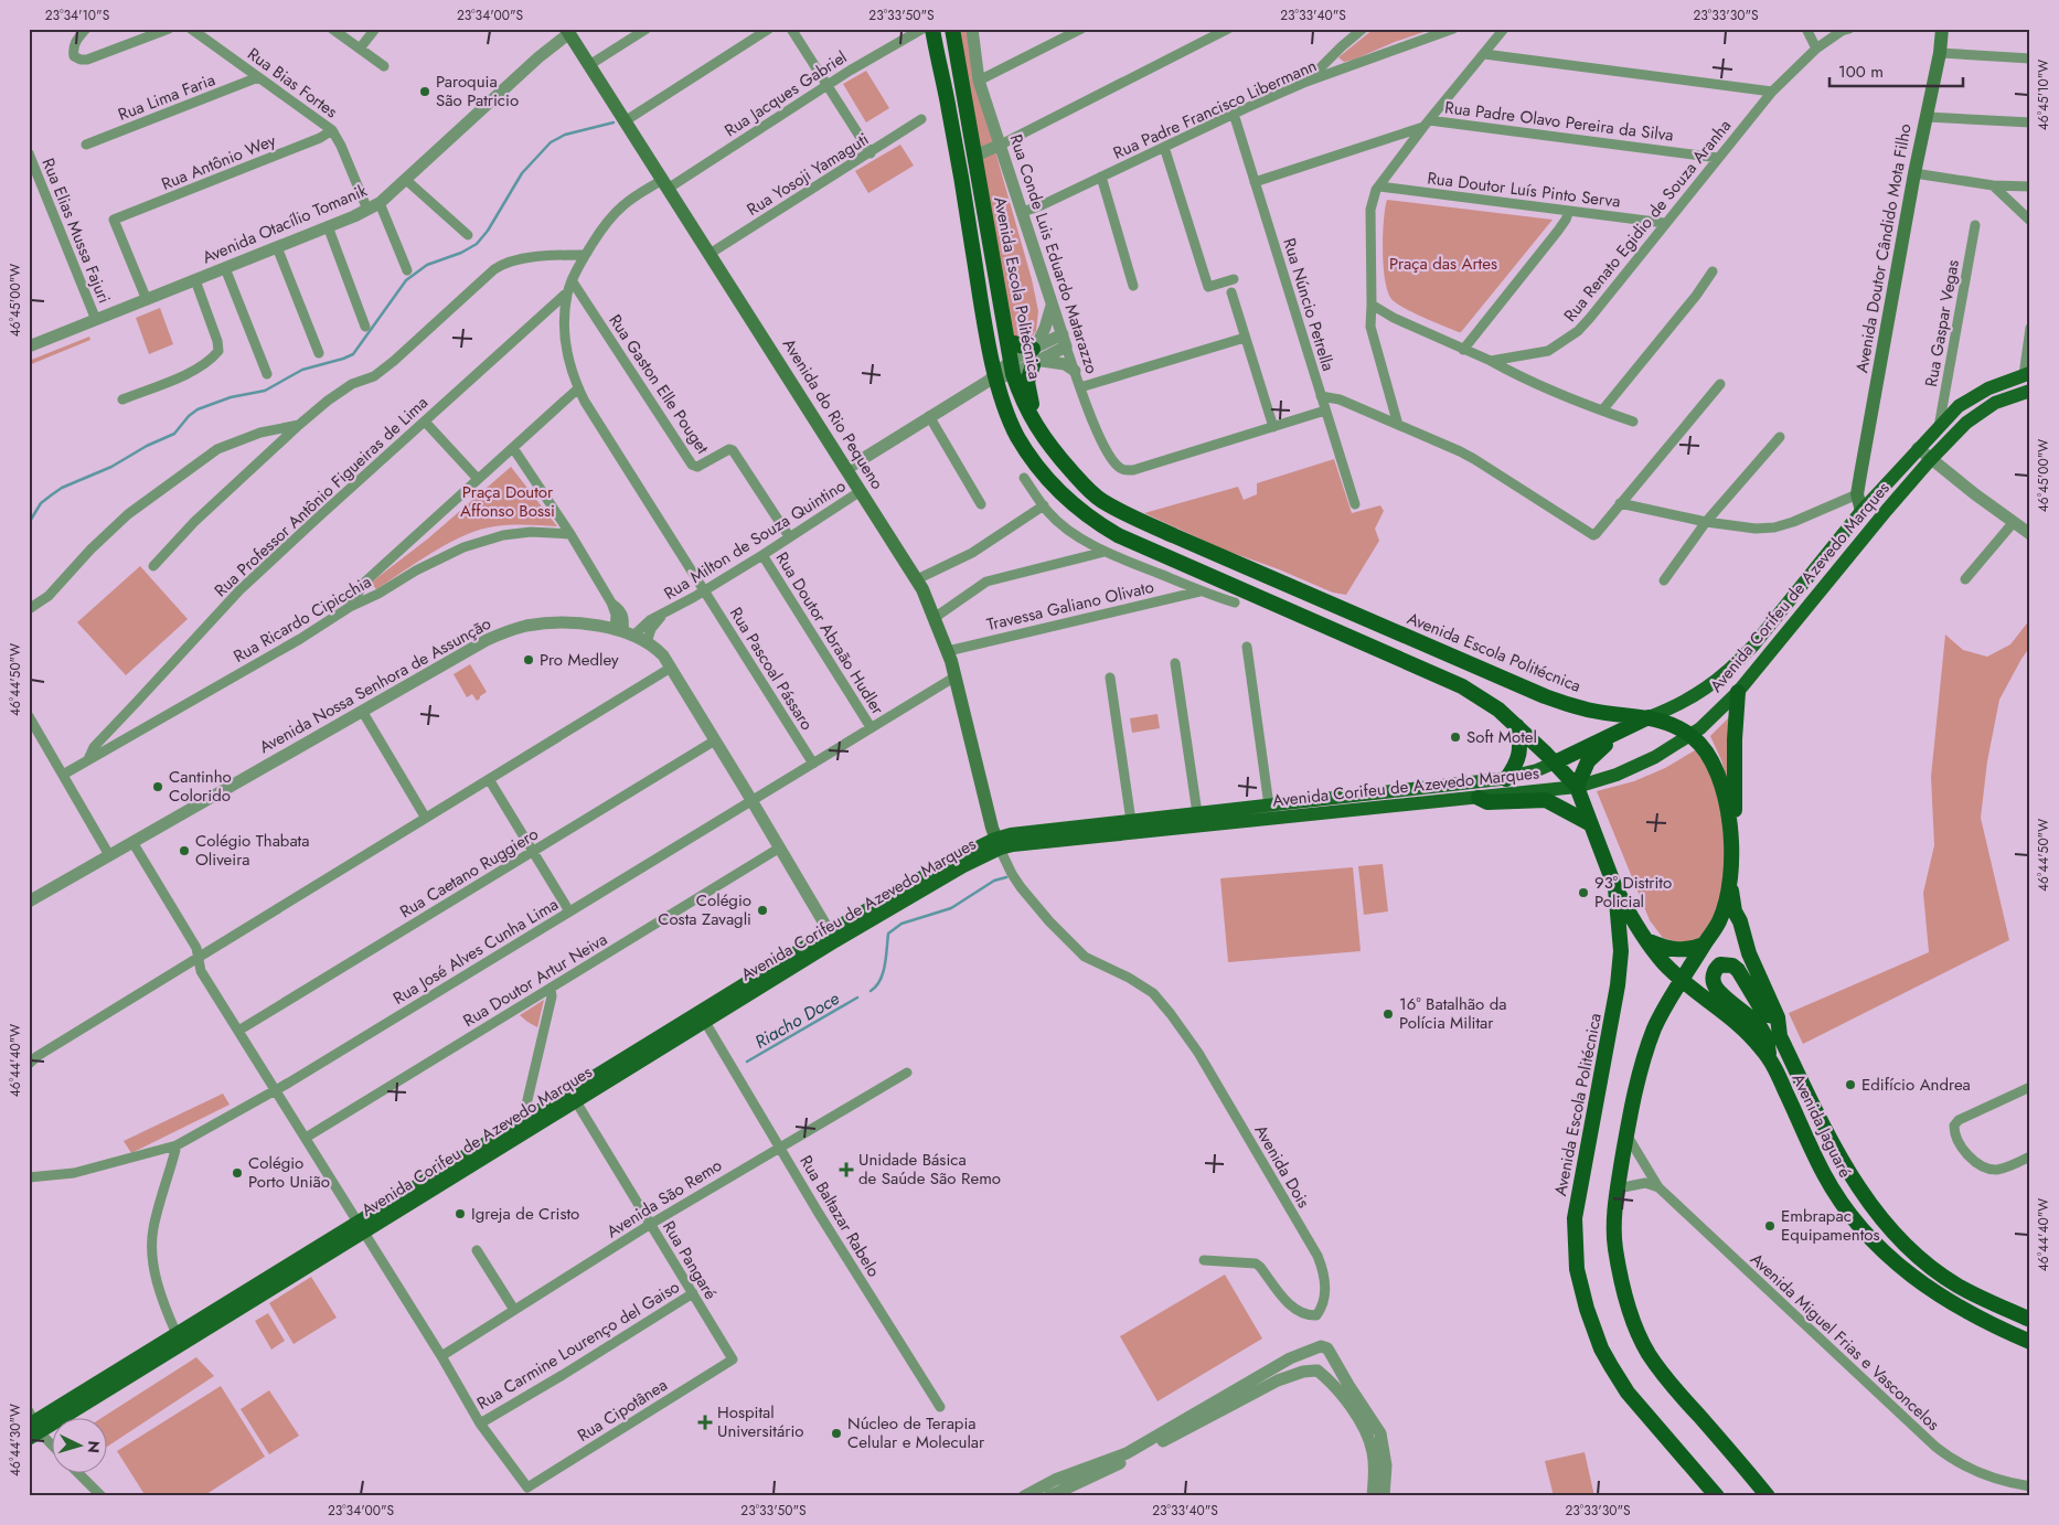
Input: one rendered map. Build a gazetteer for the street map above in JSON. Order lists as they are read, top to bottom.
{
  "streets": {
    "highway": ["Avenida Escola Politécnica", "Avenida Corifeu de Azevedo Marques", "Avenida Jaguaré"],
    "main road": ["Avenida Doutor Cândido Mota Filho", "Avenida do Rio Pequeno"],
    "street": [
      "Rua Bias Fortes",
      "Rua Jacques Gabriel",
      "Rua Lima Faria",
      "Rua Padre Francisco Libermann",
      "Rua Padre Olavo Pereira da Silva",
      "Rua Antônio Wey",
      "Rua Yosoji Yamaguti",
      "Rua Doutor Luís Pinto Serva",
      "Rua Renato Egidio de Souza Aranha",
      "Avenida Otacílio Tomanik",
      "Rua Elias Mussa Fajuri",
      "Rua Conde Luis Eduardo Matarazzo",
      "Rua Núncio Petrella",
      "Rua Gaspar Vegas",
      "Rua Gaston Elle Pouget",
      "Rua Professor Antônio Figueiras de Lima",
      "Rua Milton de Souza Quintino",
      "Travessa Galiano Olivato",
      "Rua Ricardo Cipicchia",
      "Rua Doutor Abraão Hudler",
      "Rua Pascoal Pássaro",
      "Avenida Nossa Senhora de Assunção",
      "Rua Caetano Ruggiero",
      "Rua José Alves Cunha Lima",
      "Rua Doutor Artur Neiva",
      "Avenida Dois",
      "Avenida São Remo",
      "Rua Baltazar Rabelo",
      "Rua Pangaré",
      "Avenida Miguel Frias e Vasconcelos",
      "Rua Carmine Lourenço del Gaiso",
      "Rua Cipotânea"
    ]
  },
  "crossings": [
    ["Rua Bias Fortes", "Rua Lima Faria"],
    ["Rua Bias Fortes", "Rua Antônio Wey"],
    ["Rua Bias Fortes", "Avenida Otacílio Tomanik"],
    ["Rua Jacques Gabriel", "Avenida Escola Politécnica"],
    ["Rua Jacques Gabriel", "Rua Gaston Elle Pouget"],
    ["Rua Jacques Gabriel", "Avenida do Rio Pequeno"],
    ["Rua Jacques Gabriel", "Rua Professor Antônio Figueiras de Lima"],
    ["Rua Jacques Gabriel", "Rua Pascoal Pássaro"],
    ["Rua Padre Francisco Libermann", "Rua Conde Luis Eduardo Matarazzo"],
    ["Rua Padre Francisco Libermann", "Rua Núncio Petrella"],
    ["Rua Padre Olavo Pereira da Silva", "Rua Renato Egidio de Souza Aranha"],
    ["Rua Antônio Wey", "Avenida Otacílio Tomanik"],
    ["Rua Yosoji Yamaguti", "Avenida do Rio Pequeno"],
    ["Rua Doutor Luís Pinto Serva", "Rua Renato Egidio de Souza Aranha"],
    ["Avenida Otacílio Tomanik", "Rua Elias Mussa Fajuri"],
    ["Avenida Otacílio Tomanik", "Avenida do Rio Pequeno"],
    ["Avenida Doutor Cândido Mota Filho", "Avenida Corifeu de Azevedo Marques"],
    ["Avenida Escola Politécnica", "Avenida Corifeu de Azevedo Marques"],
    ["Avenida Escola Politécnica", "Avenida Jaguaré"],
    ["Avenida Escola Politécnica", "Avenida Miguel Frias e Vasconcelos"],
    ["Rua Gaspar Vegas", "Avenida Corifeu de Azevedo Marques"],
    ["Rua Gaston Elle Pouget", "Rua Milton de Souza Quintino"],
    ["Avenida do Rio Pequeno", "Rua Milton de Souza Quintino"],
    ["Avenida do Rio Pequeno", "Avenida Corifeu de Azevedo Marques"],
    ["Avenida do Rio Pequeno", "Travessa Galiano Olivato"],
    ["Avenida do Rio Pequeno", "Rua José Alves Cunha Lima"],
    ["Avenida do Rio Pequeno", "Avenida Dois"],
    ["Rua Professor Antônio Figueiras de Lima", "Rua Ricardo Cipicchia"],
    ["Rua Professor Antônio Figueiras de Lima", "Rua Pascoal Pássaro"],
    ["Rua Milton de Souza Quintino", "Rua Doutor Abraão Hudler"],
    ["Rua Milton de Souza Quintino", "Rua Pascoal Pássaro"],
    ["Rua Milton de Souza Quintino", "Avenida Nossa Senhora de Assunção"],
    ["Avenida Corifeu de Azevedo Marques", "Avenida Nossa Senhora de Assunção"],
    ["Avenida Corifeu de Azevedo Marques", "Avenida Dois"],
    ["Avenida Corifeu de Azevedo Marques", "Rua Baltazar Rabelo"],
    ["Avenida Corifeu de Azevedo Marques", "Rua Pangaré"],
    ["Rua Doutor Abraão Hudler", "Rua José Alves Cunha Lima"],
    ["Rua Pascoal Pássaro", "Rua José Alves Cunha Lima"],
    ["Avenida Nossa Senhora de Assunção", "Rua Caetano Ruggiero"],
    ["Avenida Nossa Senhora de Assunção", "Rua José Alves Cunha Lima"],
    ["Avenida Nossa Senhora de Assunção", "Rua Doutor Artur Neiva"],
    ["Avenida São Remo", "Rua Baltazar Rabelo"],
    ["Avenida São Remo", "Rua Pangaré"],
    ["Rua Pangaré", "Rua Carmine Lourenço del Gaiso"],
    ["Rua Pangaré", "Rua Cipotânea"],
    ["Rua Carmine Lourenço del Gaiso", "Rua Cipotânea"]
  ],
  "water": ["Riacho Doce"],
  "parks": ["Praça das Artes", "Praça Doutor Affonso Bossi"],
  "places": {
    "other": [
      "Paroquia São Patricio",
      "Pro Medley",
      "Soft Motel",
      "Cantinho Colorido",
      "Colégio Thabata Oliveira",
      "93º Distrito Policial",
      "Colégio Costa Zavagli",
      "16º Batalhão da Polícia Militar",
      "Edifício Andrea",
      "Colégio Porto União",
      "Igreja de Cristo",
      "Embrapac Equipamentos",
      "Núcleo de Terapia Celular e Molecular"
    ],
    "health": ["Unidade Básica de Saúde São Remo", "Hospital Universitário"]
  },
  "scale_bar": "100 m",
  "north": "right",
  "coordinates": [
    "23°34'10\"S",
    "23°34'00\"S",
    "23°33'50\"S",
    "23°33'40\"S",
    "23°33'30\"S",
    "46°45'10\"W",
    "46°45'00\"W",
    "46°44'50\"W",
    "46°44'40\"W",
    "46°44'30\"W"
  ]
}
